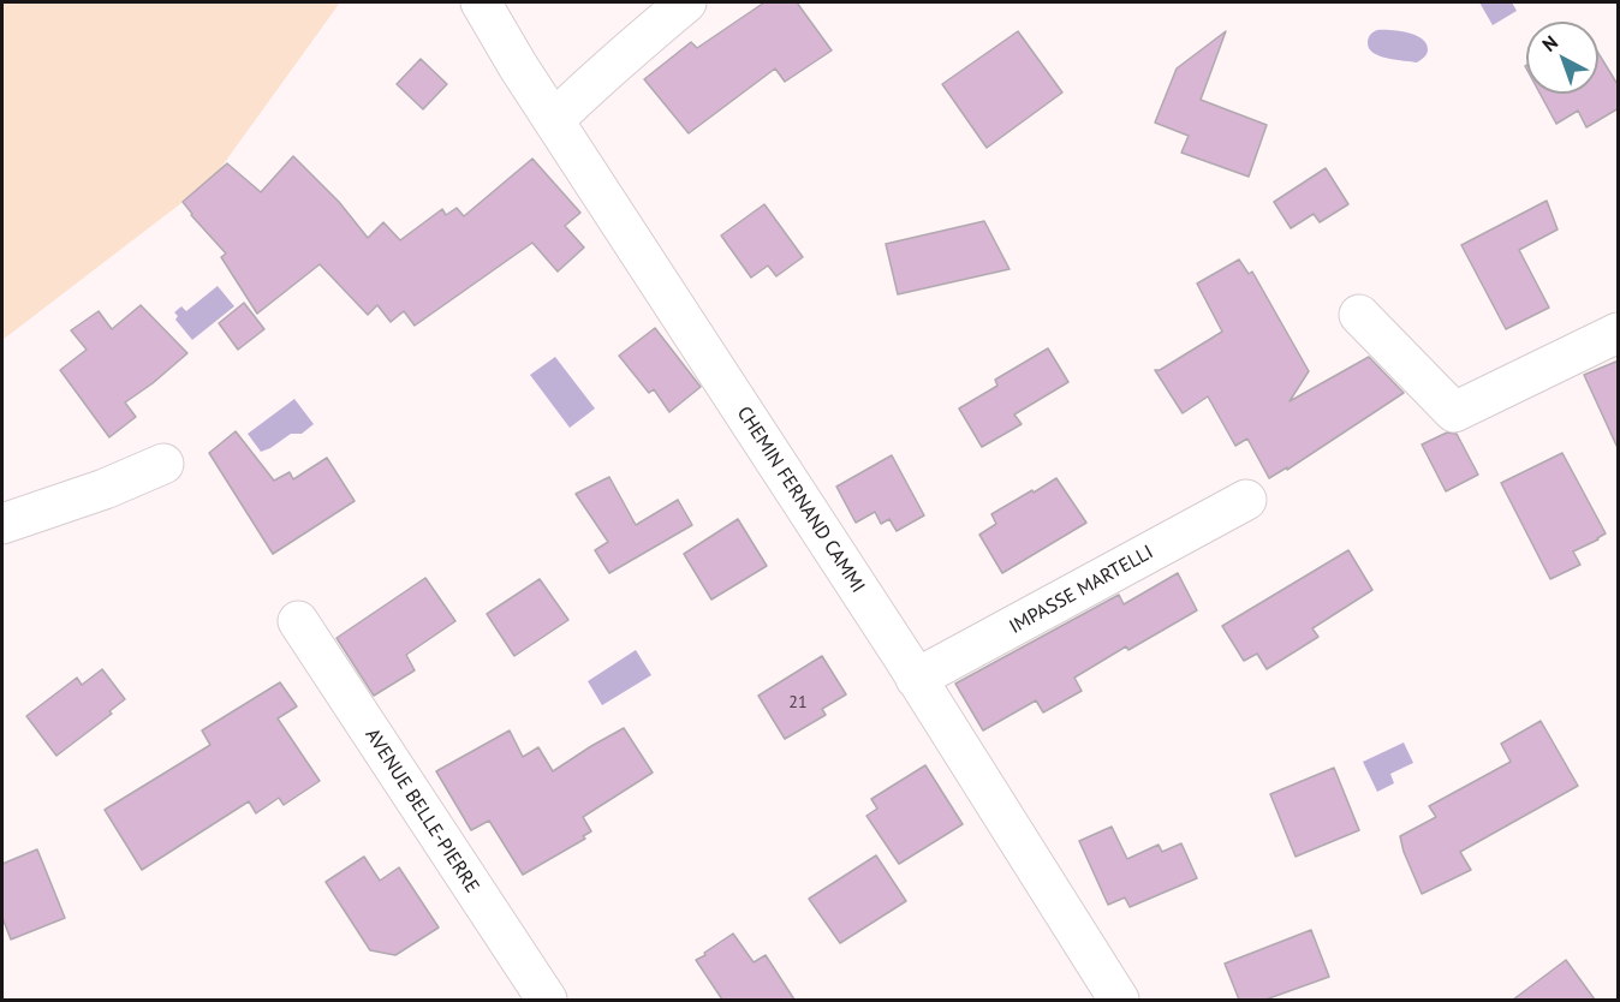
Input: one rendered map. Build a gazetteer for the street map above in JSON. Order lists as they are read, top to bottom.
{
  "streets": {
    "street": ["CHEMIN FERNAND CAMMI", "IMPASSE MARTELLI", "AVENUE BELLE-PIERRE"]
  },
  "crossings": [
    ["CHEMIN FERNAND CAMMI", "IMPASSE MARTELLI"]
  ],
  "house_numbers": ["21"],
  "north": "top left"
}
